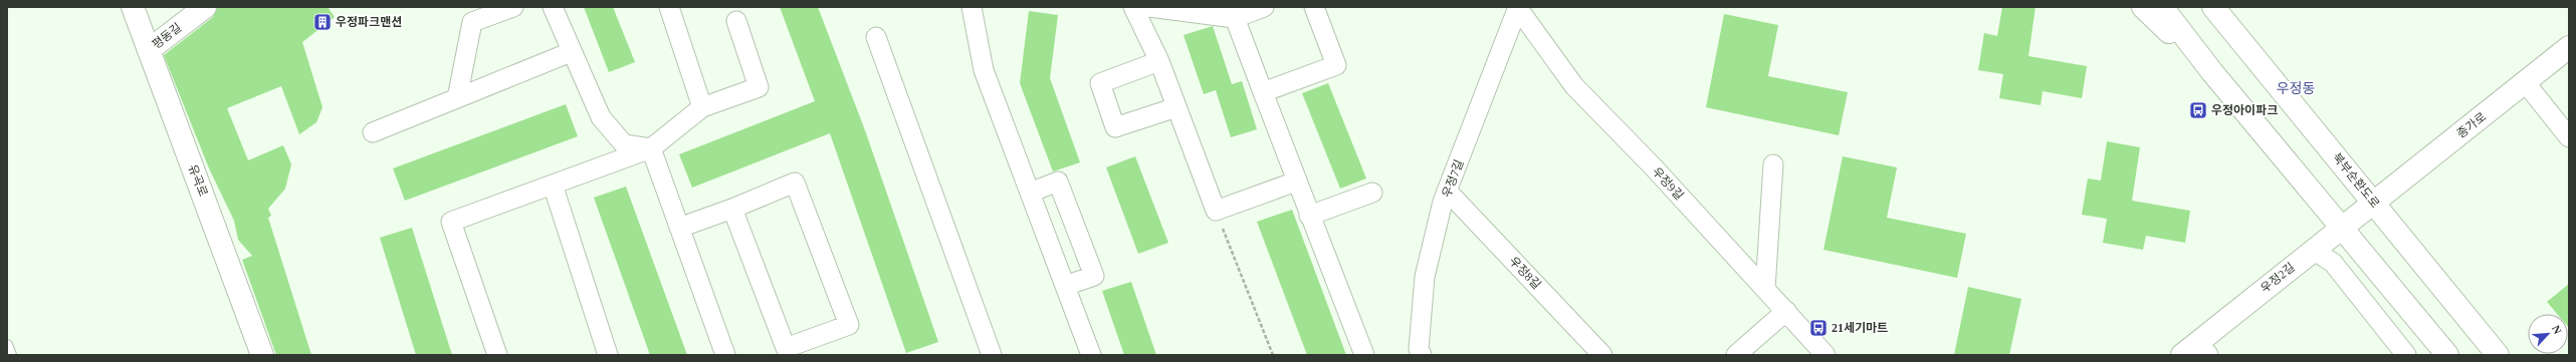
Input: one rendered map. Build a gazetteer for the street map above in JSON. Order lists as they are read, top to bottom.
{
  "streets": {
    "main road": [
      "평동길",
      "종가로",
      "유곡로",
      "북부순환도로",
      "우정2길"
    ],
    "street": ["우정7길", "우정9길", "우정8길"]
  },
  "crossings": [
    ["평동길", "유곡로"],
    ["종가로", "북부순환도로"],
    ["종가로", "우정2길"],
    ["우정7길", "우정9길"],
    ["우정7길", "우정8길"],
    ["북부순환도로", "우정2길"]
  ],
  "districts": ["우정동"],
  "places": {
    "building": ["우정파크맨션"],
    "bus stop": ["우정아이파크", "21세기마트"]
  },
  "north": "top right"
}
